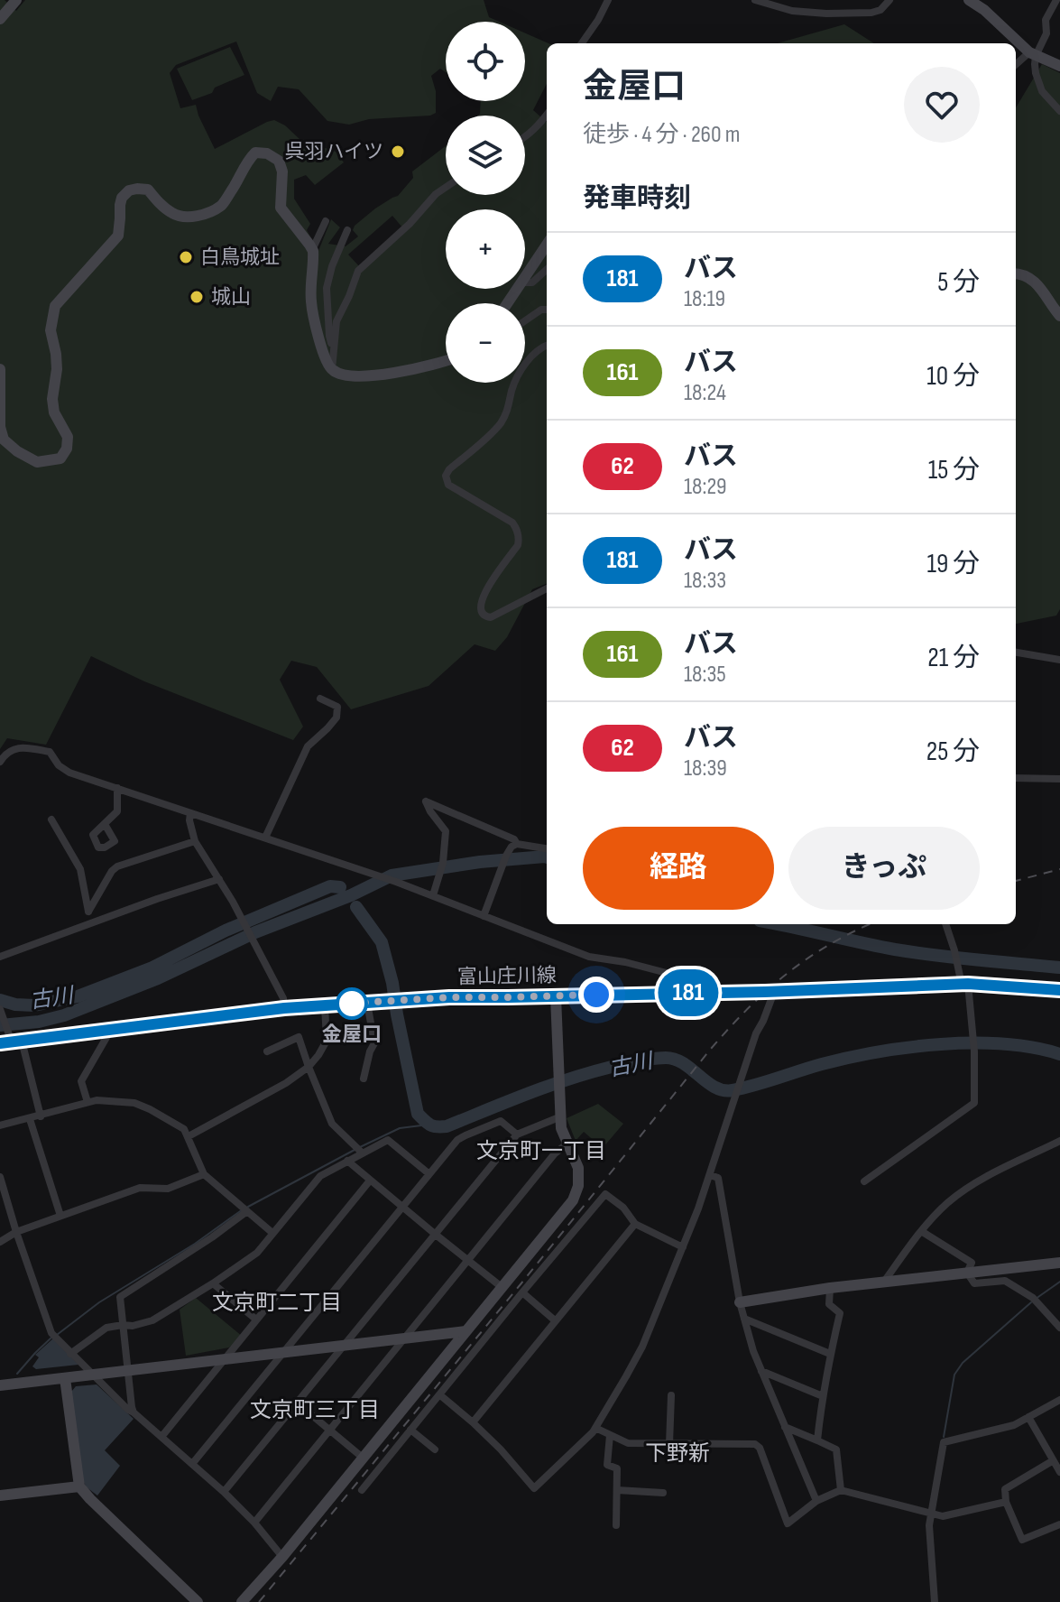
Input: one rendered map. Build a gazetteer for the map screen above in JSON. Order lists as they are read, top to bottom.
{
  "streets": {
    "main road": ["富山庄川線"]
  },
  "districts": [
    "文京町一丁目",
    "文京町二丁目",
    "文京町三丁目",
    "下野新"
  ],
  "water": ["古川"],
  "places": [
    "呉羽ハイツ",
    "白鳥城址",
    "城山",
    "金屋口"
  ],
  "lines": ["bus line 181"],
  "page": {
    "on_map": "181",
    "map_buttons": ["+", "−"],
    "heading": [
      ["金屋口", "徒歩 · 4 分 · 260 m"],
      "発車時刻"
    ],
    "list": [
      {
        "mark": "181",
        "name": "バス",
        "note": "18:19",
        "value": "5 分"
      },
      {
        "mark": "161",
        "name": "バス",
        "note": "18:24",
        "value": "10 分"
      },
      {
        "mark": "62",
        "name": "バス",
        "note": "18:29",
        "value": "15 分"
      },
      {
        "mark": "181",
        "name": "バス",
        "note": "18:33",
        "value": "19 分"
      },
      {
        "mark": "161",
        "name": "バス",
        "note": "18:35",
        "value": "21 分"
      },
      {
        "mark": "62",
        "name": "バス",
        "note": "18:39",
        "value": "25 分"
      }
    ],
    "buttons": ["経路", "きっぷ"]
  }
}
